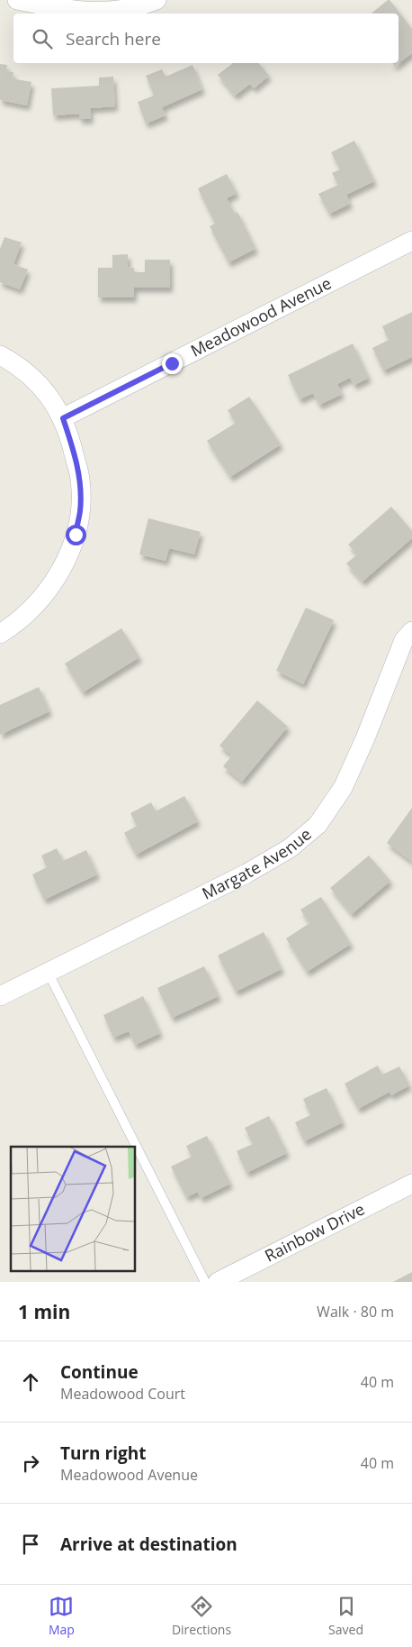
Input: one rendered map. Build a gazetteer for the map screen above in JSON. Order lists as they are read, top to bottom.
{
  "streets": {
    "street": ["Meadowood Avenue", "Margate Avenue", "Rainbow Drive"]
  },
  "page": {
    "search": "Search here",
    "heading": ["1 min", "Walk · 80 m"],
    "list": [
      ["Continue", "Meadowood Court", "40 m"],
      ["Turn right", "Meadowood Avenue", "40 m"],
      "Arrive at destination"
    ],
    "nav": ["Map", "Directions", "Saved"]
  }
}
